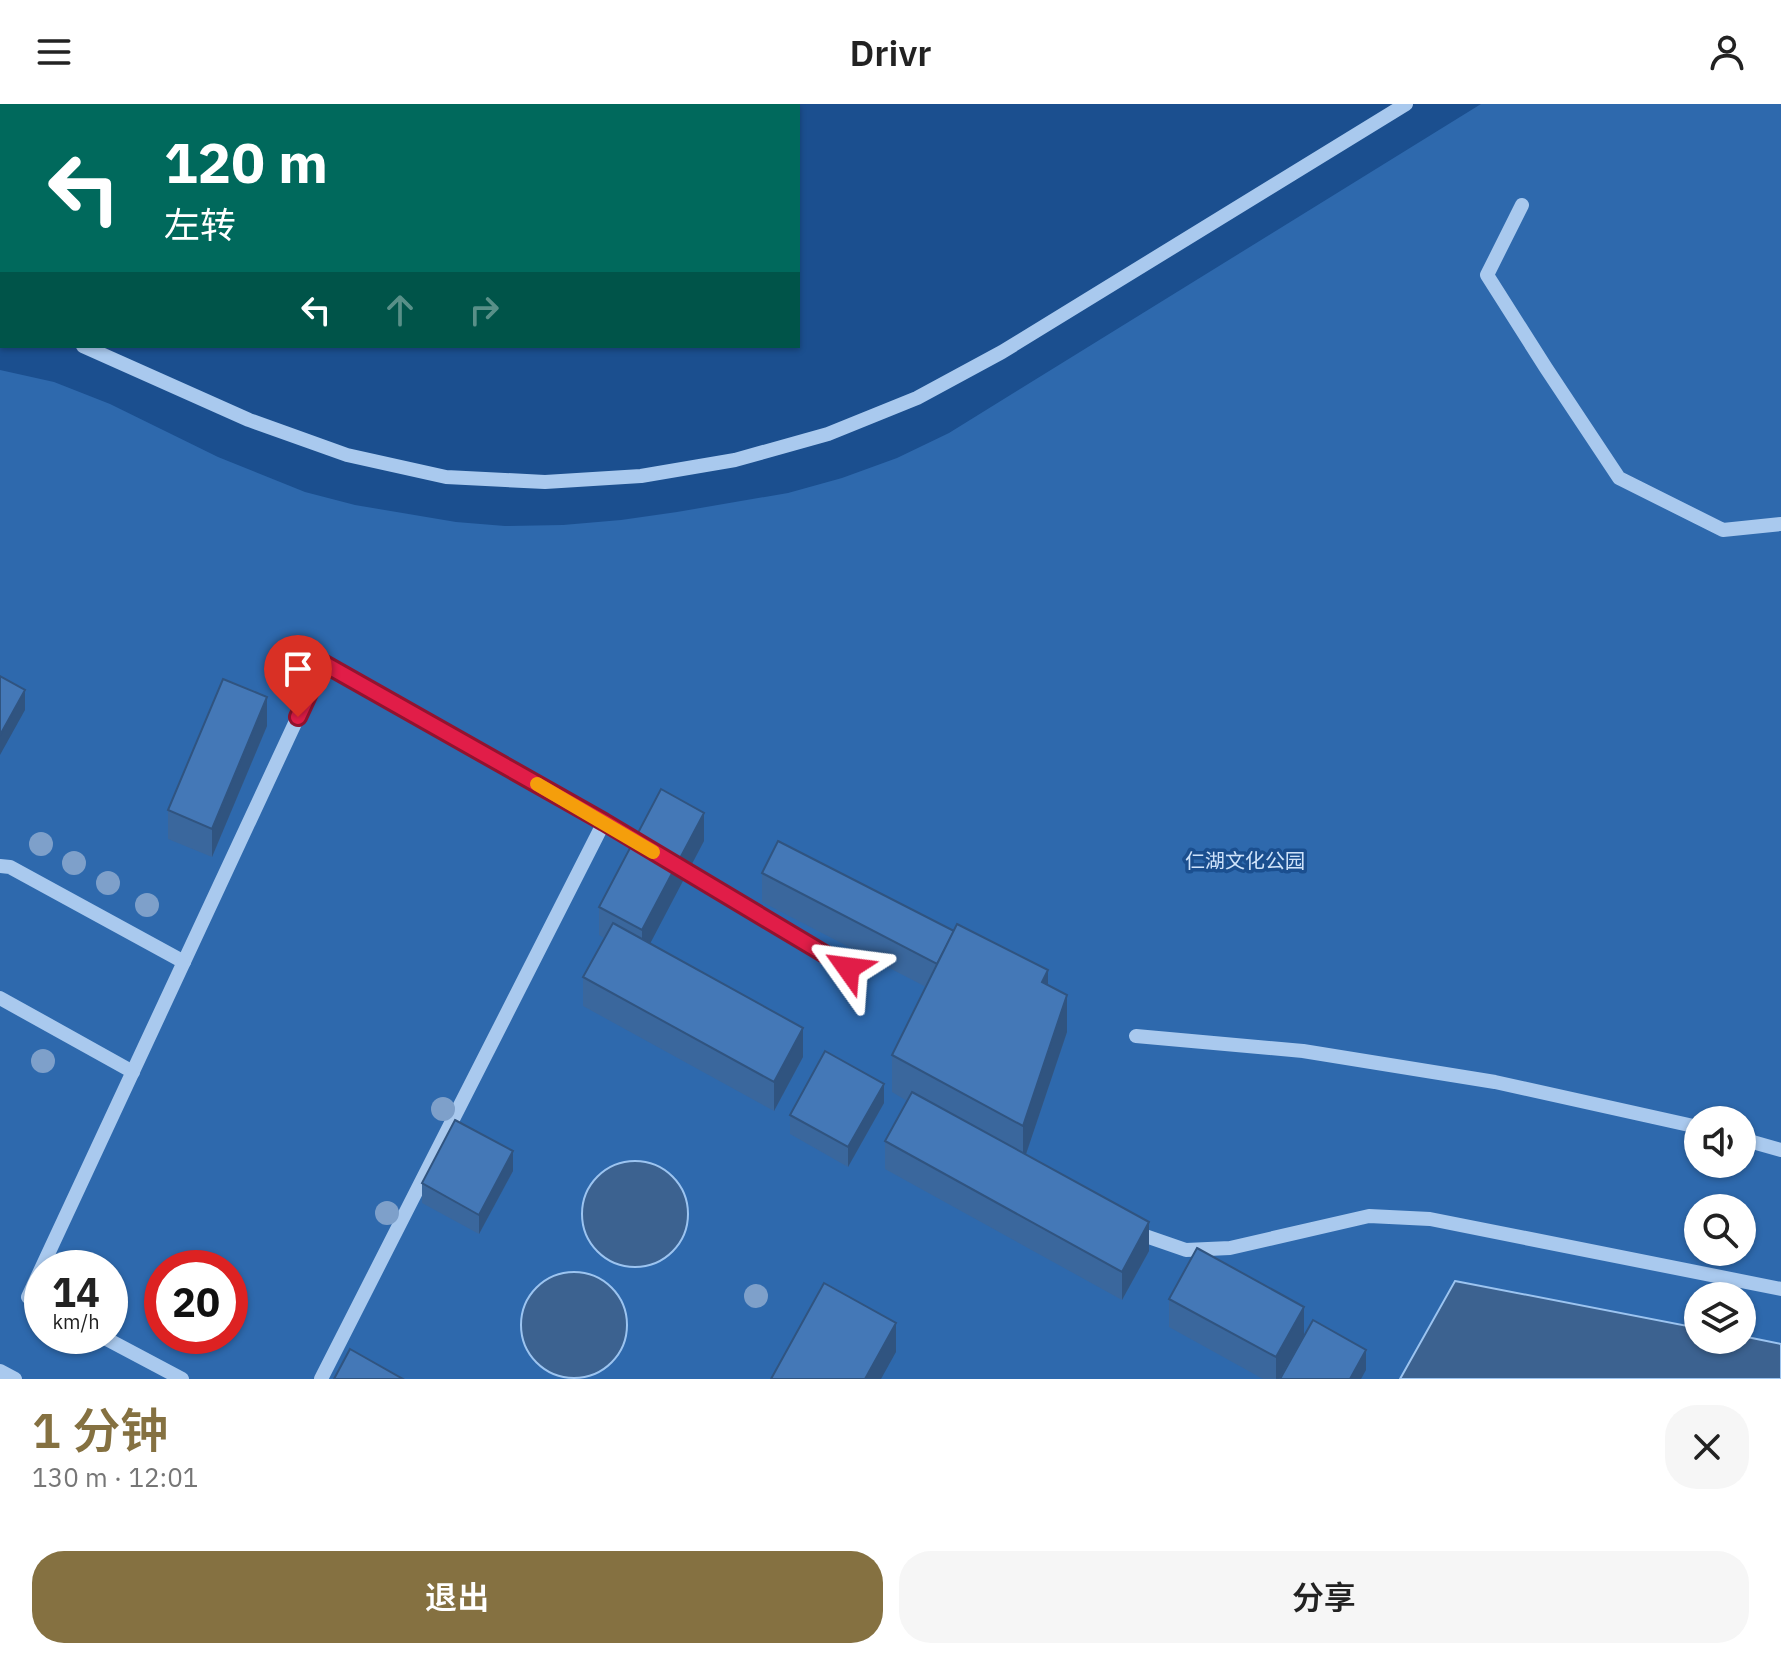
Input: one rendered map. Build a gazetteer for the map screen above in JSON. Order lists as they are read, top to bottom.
{
  "parks": ["仁湖文化公园"],
  "page": {
    "header": "Drivr",
    "turn": ["120 m", "左转"],
    "speed": "14 km/h",
    "limit": "20",
    "heading": ["1 分钟", "130 m · 12:01"],
    "buttons": ["退出", "分享"]
  }
}
